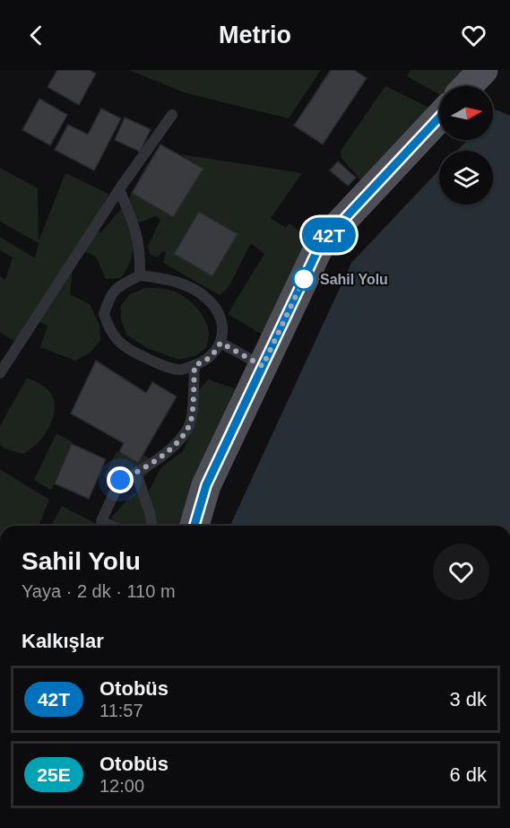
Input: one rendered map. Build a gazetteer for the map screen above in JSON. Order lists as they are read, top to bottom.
{
  "places": ["Sahil Yolu"],
  "lines": ["bus line 42T"],
  "north": "right",
  "page": {
    "header": "Metrio",
    "on_map": "42T",
    "heading": [
      ["Sahil Yolu", "Yaya · 2 dk · 110 m"],
      "Kalkışlar"
    ],
    "list": [
      {
        "mark": "42T",
        "name": "Otobüs",
        "note": "11:57",
        "value": "3 dk"
      },
      {
        "mark": "25E",
        "name": "Otobüs",
        "note": "12:00",
        "value": "6 dk"
      }
    ]
  }
}
